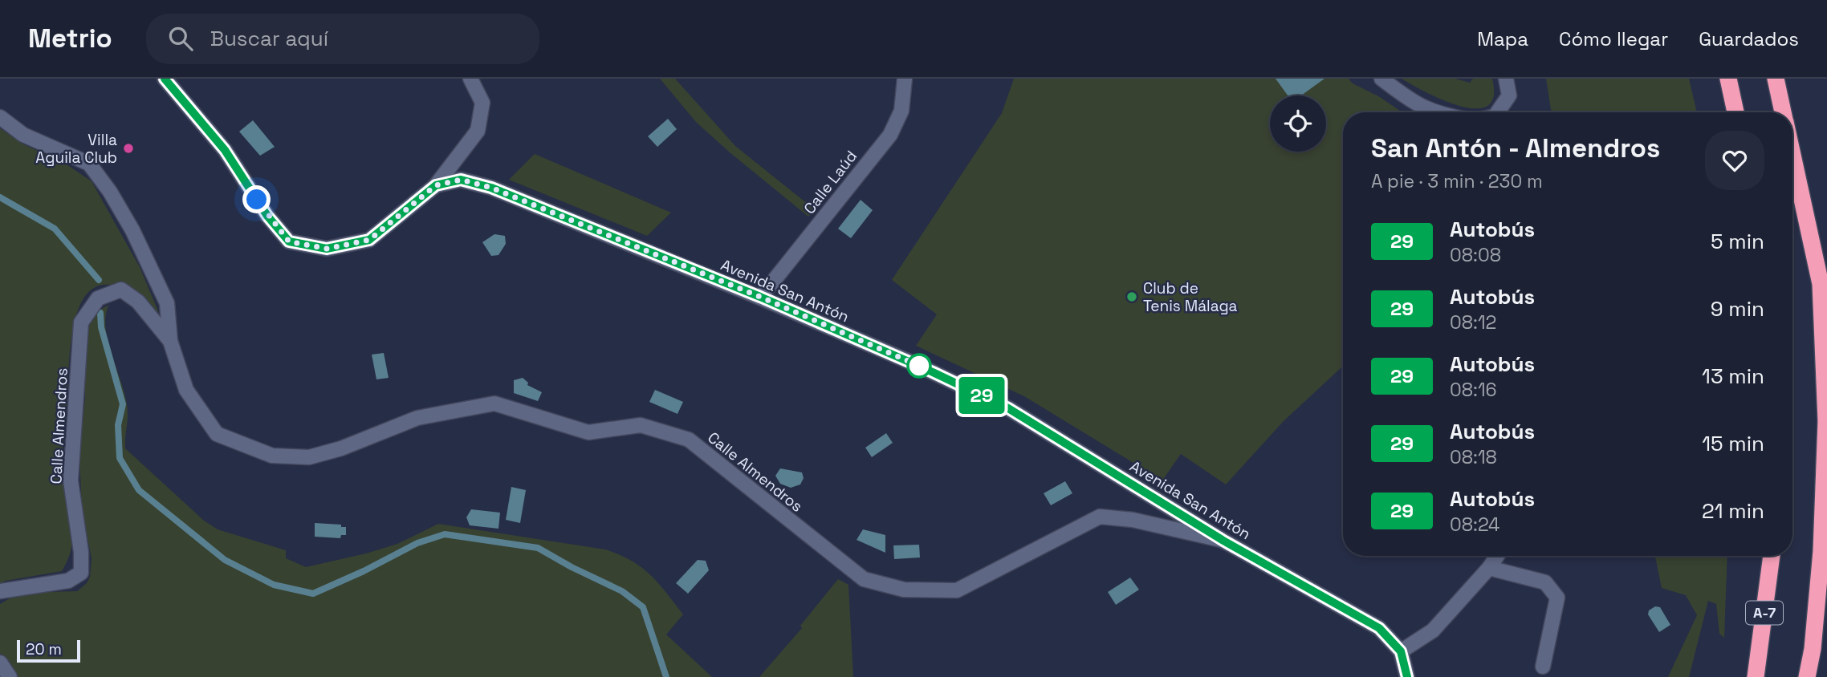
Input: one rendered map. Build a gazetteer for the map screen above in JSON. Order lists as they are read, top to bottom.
{
  "streets": {
    "highway": ["A-7"],
    "street": ["Calle Laúd", "Avenida San Antón", "Calle Almendros"]
  },
  "crossings": [
    ["Calle Laúd", "Avenida San Antón"],
    ["Avenida San Antón", "Calle Almendros"]
  ],
  "places": ["Villa Aguila Club", "Club de Tenis Málaga"],
  "lines": ["bus line 29"],
  "scale_bar": "20 m",
  "page": {
    "header": "Metrio",
    "search": "Buscar aquí",
    "nav": ["Mapa", "Cómo llegar", "Guardados"],
    "on_map": "29",
    "heading": ["San Antón - Almendros", "A pie · 3 min · 230 m"],
    "list": [
      {
        "mark": "29",
        "name": "Autobús",
        "note": "08:08",
        "value": "5 min"
      },
      {
        "mark": "29",
        "name": "Autobús",
        "note": "08:12",
        "value": "9 min"
      },
      {
        "mark": "29",
        "name": "Autobús",
        "note": "08:16",
        "value": "13 min"
      },
      {
        "mark": "29",
        "name": "Autobús",
        "note": "08:18",
        "value": "15 min"
      },
      {
        "mark": "29",
        "name": "Autobús",
        "note": "08:24",
        "value": "21 min"
      }
    ],
    "scale": "20 m"
  }
}
